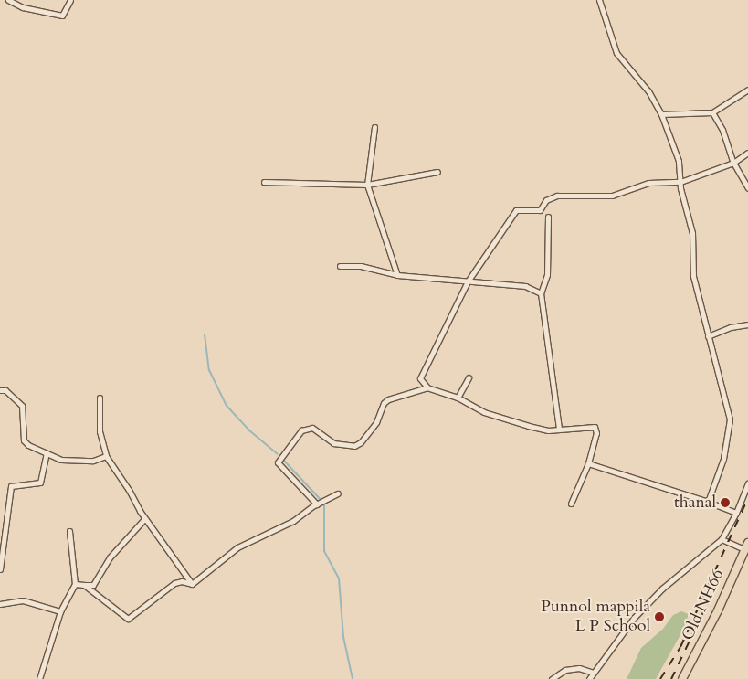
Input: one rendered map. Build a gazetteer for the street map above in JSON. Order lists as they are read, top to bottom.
{
  "streets": {
    "main road": ["Old NH66"]
  },
  "places": ["thanal", "Punnol mappila L P School"]
}
